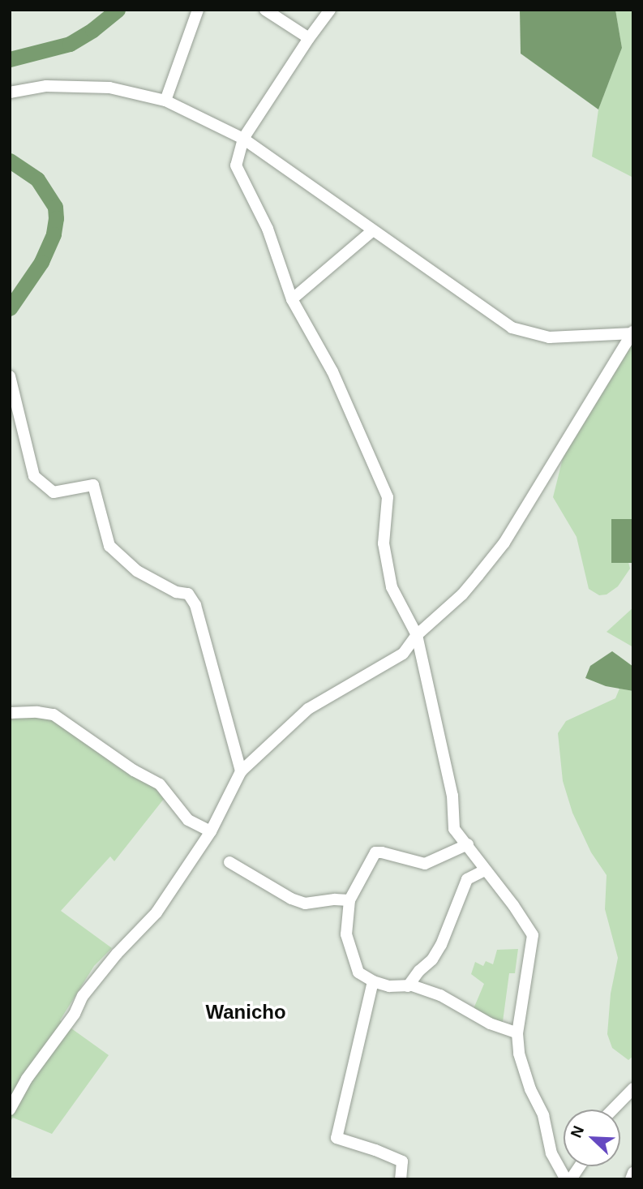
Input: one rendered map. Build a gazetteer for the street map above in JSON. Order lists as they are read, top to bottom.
{
  "districts": ["Wanicho"],
  "north": "top left"
}
